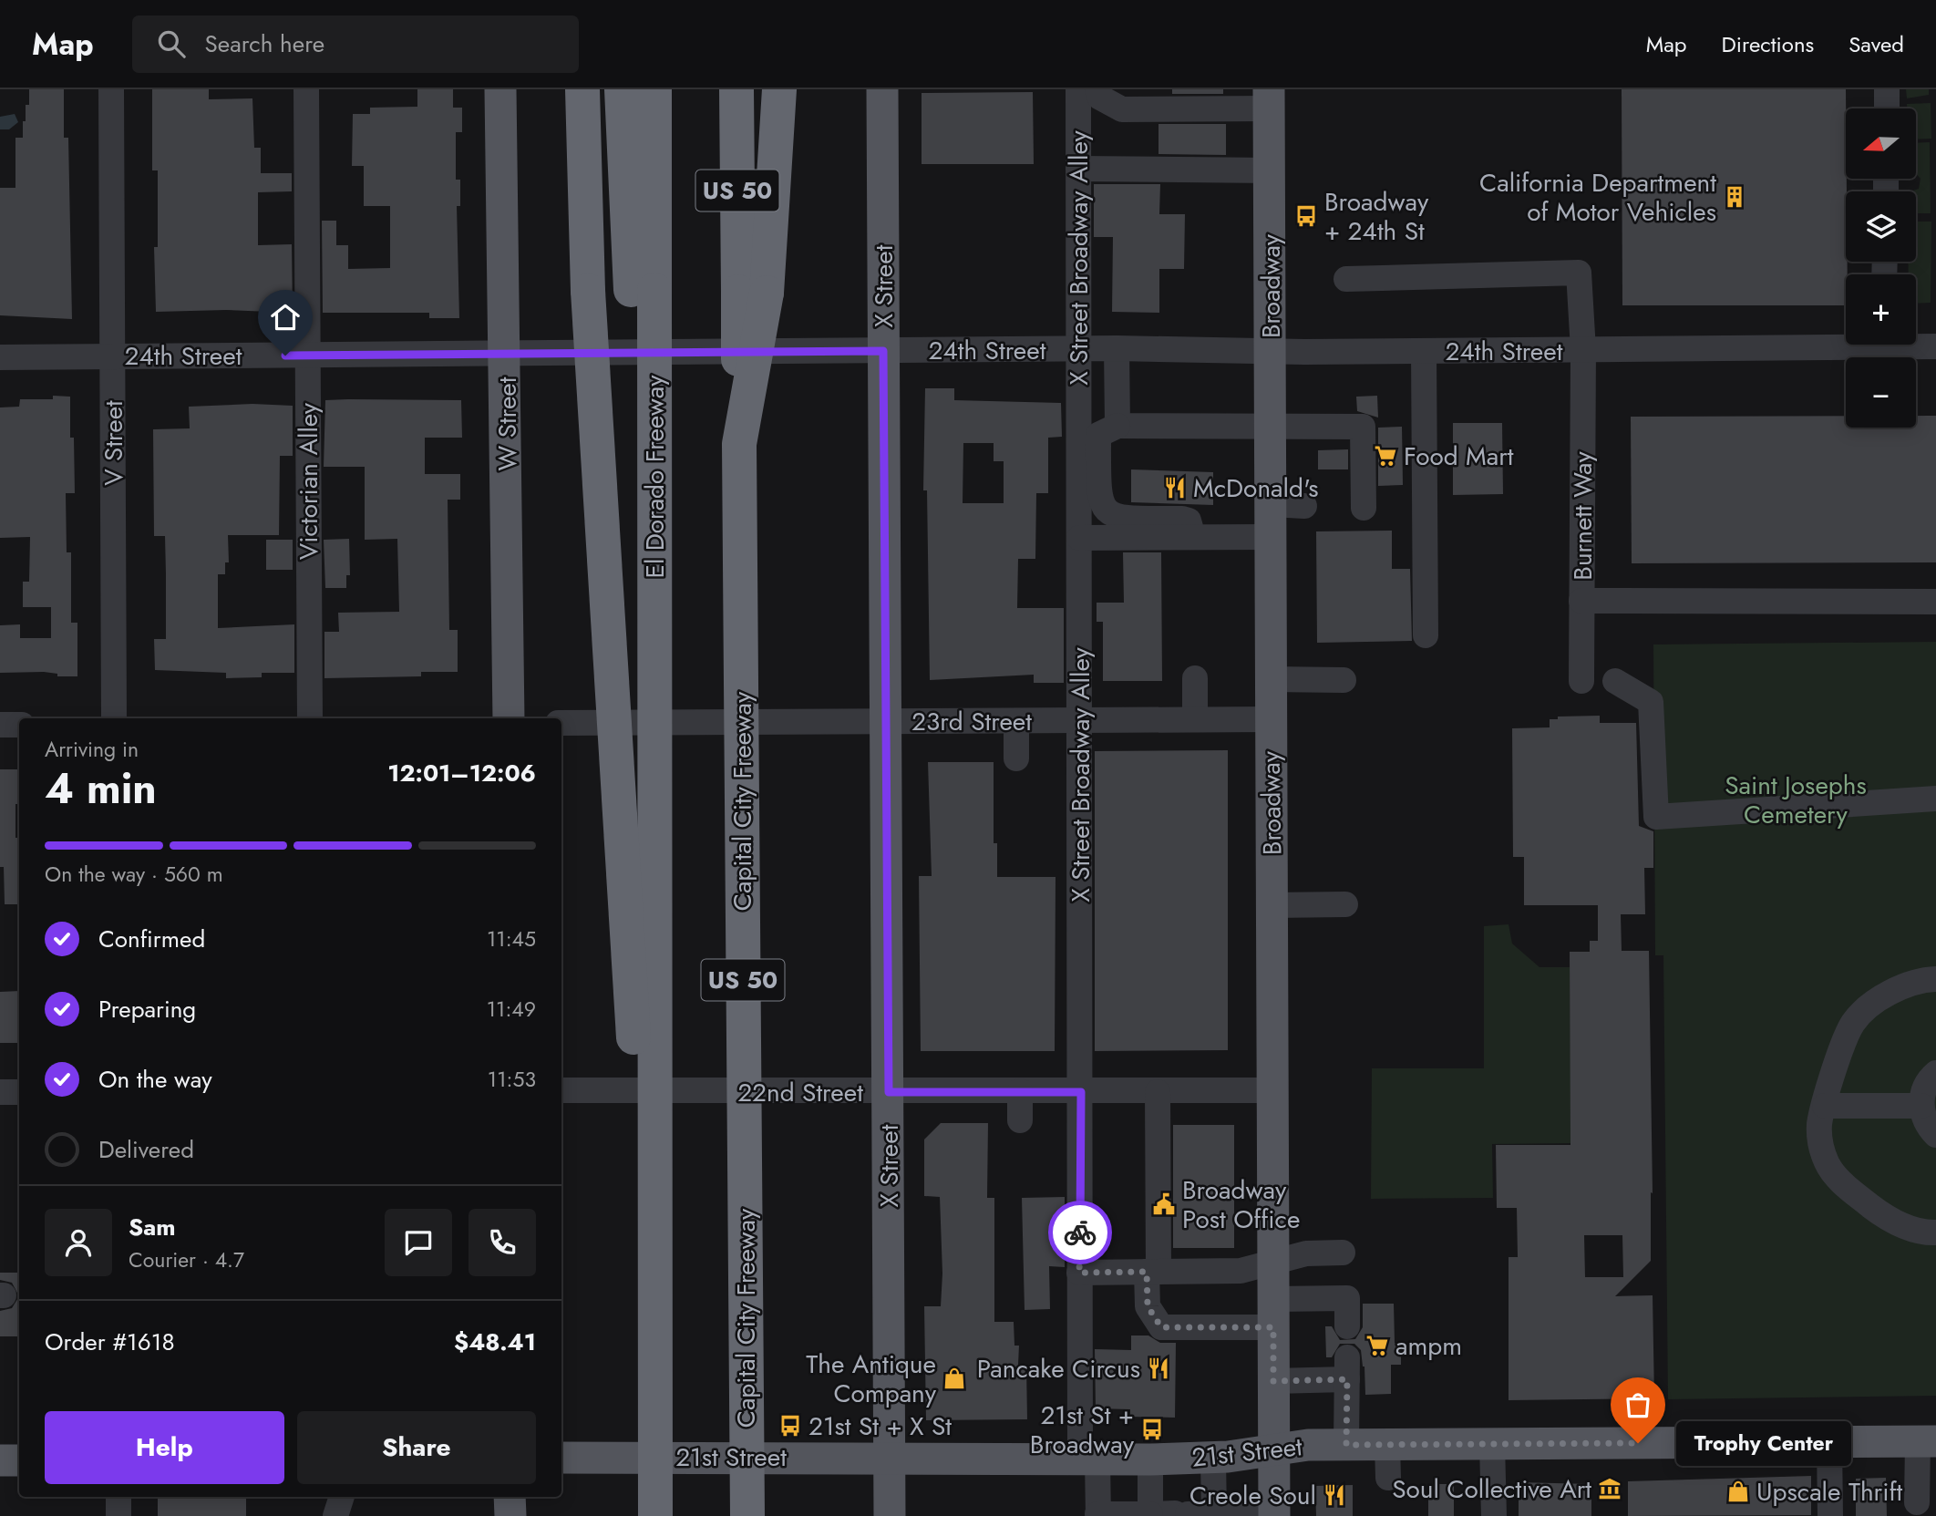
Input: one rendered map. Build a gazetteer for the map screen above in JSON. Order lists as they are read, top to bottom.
{
  "streets": {
    "highway": ["US 50", "El Dorado Freeway", "Capital City Freeway"],
    "main road": [
      "X Street",
      "Broadway",
      "W Street",
      "21st Street"
    ],
    "street": [
      "X Street Broadway Alley",
      "24th Street",
      "V Street",
      "Victorian Alley",
      "Burnett Way",
      "23rd Street",
      "22nd Street"
    ]
  },
  "crossings": [
    ["US 50", "Capital City Freeway"],
    ["X Street Broadway Alley", "24th Street"],
    ["X Street Broadway Alley", "23rd Street"],
    ["X Street Broadway Alley", "22nd Street"],
    ["X Street Broadway Alley", "21st Street"],
    ["X Street", "24th Street"],
    ["X Street", "23rd Street"],
    ["X Street", "22nd Street"],
    ["X Street", "21st Street"],
    ["Broadway", "24th Street"],
    ["Broadway", "23rd Street"],
    ["Broadway", "22nd Street"],
    ["Broadway", "21st Street"],
    ["24th Street", "W Street"],
    ["24th Street", "V Street"],
    ["24th Street", "Victorian Alley"],
    ["24th Street", "Burnett Way"]
  ],
  "parks": ["Saint Josephs Cemetery"],
  "places": {
    "building": ["California Department of Motor Vehicles"],
    "bus stop": ["Broadway + 24th St", "21st St + X St", "21st St + Broadway"],
    "supermarket": ["Food Mart", "ampm"],
    "restaurant": ["McDonald's", "Pancake Circus", "Creole Soul"],
    "public building": ["Broadway Post Office"],
    "shop": ["The Antique Company", "Upscale Thrift"],
    "other": ["Trophy Center"],
    "museum": ["Soul Collective Art"]
  },
  "north": "left",
  "page": {
    "header": "Map",
    "search": "Search here",
    "nav": ["Map", "Directions", "Saved"],
    "map_buttons": ["+", "−"],
    "heading": ["4 min", "Arriving in", "12:01–12:06"],
    "panel": [
      "Sam",
      "Courier · 4.7",
      "Order #1618",
      "$48.41"
    ],
    "bar": "On the way · 560 m",
    "list": [
      ["Confirmed", "11:45"],
      ["Preparing", "11:49"],
      ["On the way", "11:53"],
      "Delivered"
    ],
    "buttons": ["Help", "Share"],
    "bubble": "Trophy Center"
  }
}
